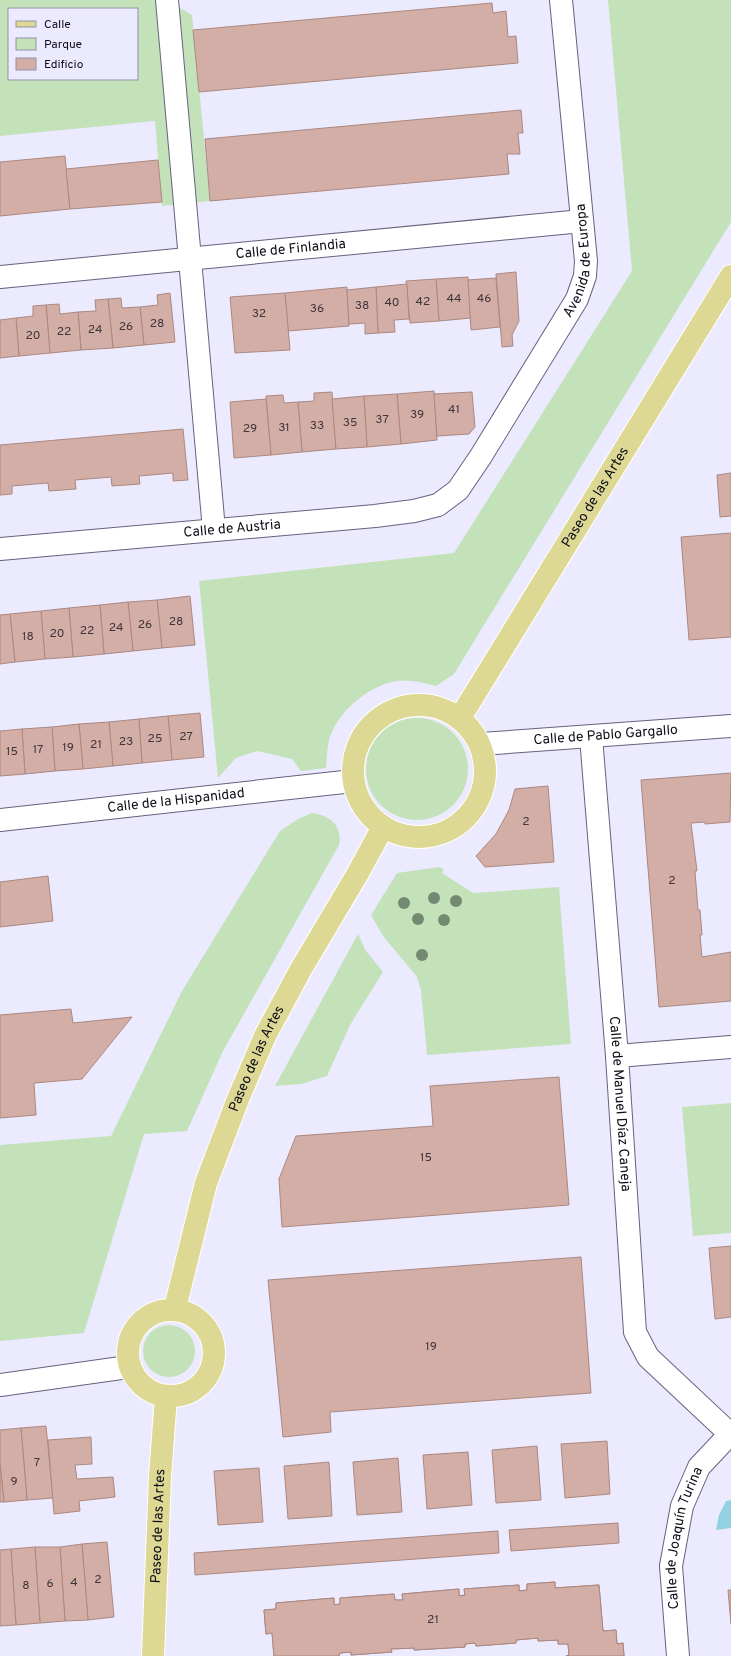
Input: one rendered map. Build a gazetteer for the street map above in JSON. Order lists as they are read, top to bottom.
{
  "streets": {
    "main road": ["Paseo de las Artes"],
    "street": [
      "Calle de Finlandia",
      "Avenida de Europa",
      "Calle de Austria",
      "Calle de Pablo Gargallo",
      "Calle de la Hispanidad",
      "Calle de Manuel Díaz Caneja",
      "Calle de Joaquín Turina"
    ]
  },
  "crossings": [
    ["Calle de Finlandia", "Avenida de Europa"],
    ["Avenida de Europa", "Calle de Austria"],
    ["Paseo de las Artes", "Calle de Pablo Gargallo"],
    ["Paseo de las Artes", "Calle de la Hispanidad"],
    ["Calle de Pablo Gargallo", "Calle de la Hispanidad"],
    ["Calle de Pablo Gargallo", "Calle de Manuel Díaz Caneja"],
    ["Calle de Manuel Díaz Caneja", "Calle de Joaquín Turina"]
  ],
  "house_numbers": [
    "44",
    "46",
    "42",
    "40",
    "38",
    "36",
    "32",
    "28",
    "26",
    "24",
    "22",
    "20",
    "41",
    "39",
    "37",
    "35",
    "33",
    "31",
    "29",
    "28",
    "26",
    "24",
    "22",
    "20",
    "18",
    "27",
    "25",
    "23",
    "21",
    "19",
    "17",
    "15",
    "2",
    "2",
    "15",
    "19",
    "7",
    "9",
    "2",
    "4",
    "6",
    "8",
    "21"
  ],
  "legend": ["Calle", "Parque", "Edificio"]
}
